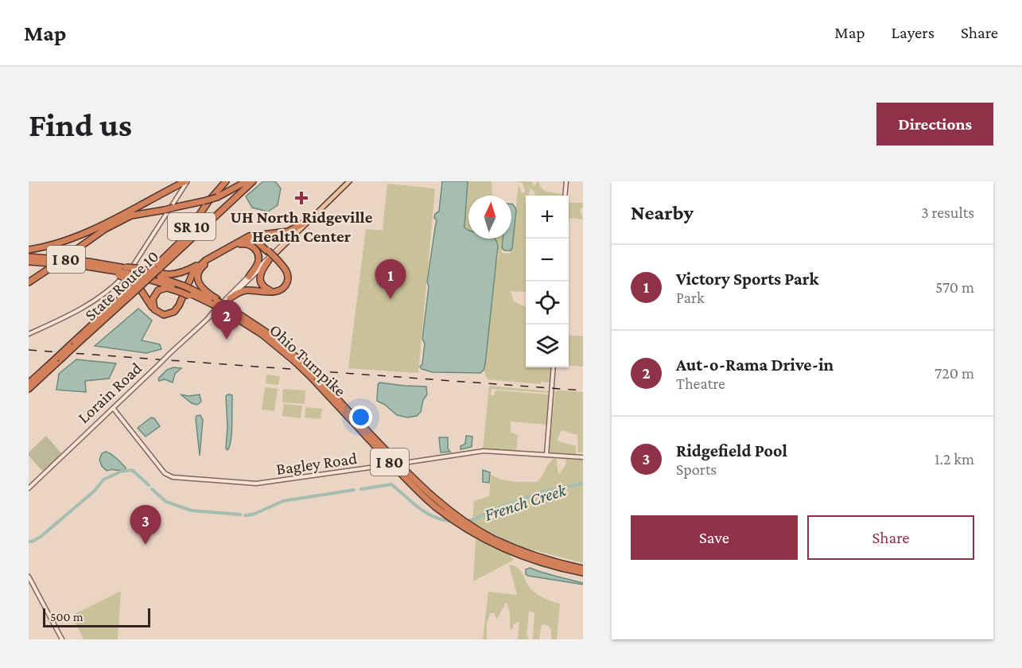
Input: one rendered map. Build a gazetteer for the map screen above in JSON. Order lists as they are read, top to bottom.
{
  "streets": {
    "highway": [
      "SR 10",
      "I 80",
      "State Route 10",
      "Ohio Turnpike"
    ],
    "main road": ["Lorain Road"],
    "street": ["Bagley Road"]
  },
  "crossings": [
    ["Lorain Road", "Bagley Road"]
  ],
  "water": ["French Creek"],
  "places": {
    "health": ["UH North Ridgeville Health Center"]
  },
  "scale_bar": "500 m",
  "north": "top",
  "page": {
    "header": "Map",
    "nav": ["Map", "Layers", "Share"],
    "buttons": [
      "Directions",
      ["Save", "Share"]
    ],
    "title": "Find us",
    "heading": ["Nearby", "3 results"],
    "map_buttons": ["+", "−"],
    "list": [
      {
        "mark": "1",
        "name": "Victory Sports Park",
        "note": "Park",
        "value": "570 m"
      },
      {
        "mark": "2",
        "name": "Aut-o-Rama Drive-in",
        "note": "Theatre",
        "value": "720 m"
      },
      {
        "mark": "3",
        "name": "Ridgefield Pool",
        "note": "Sports",
        "value": "1.2 km"
      }
    ],
    "pins": ["1", "2", "3"],
    "scale": "500 m"
  }
}
